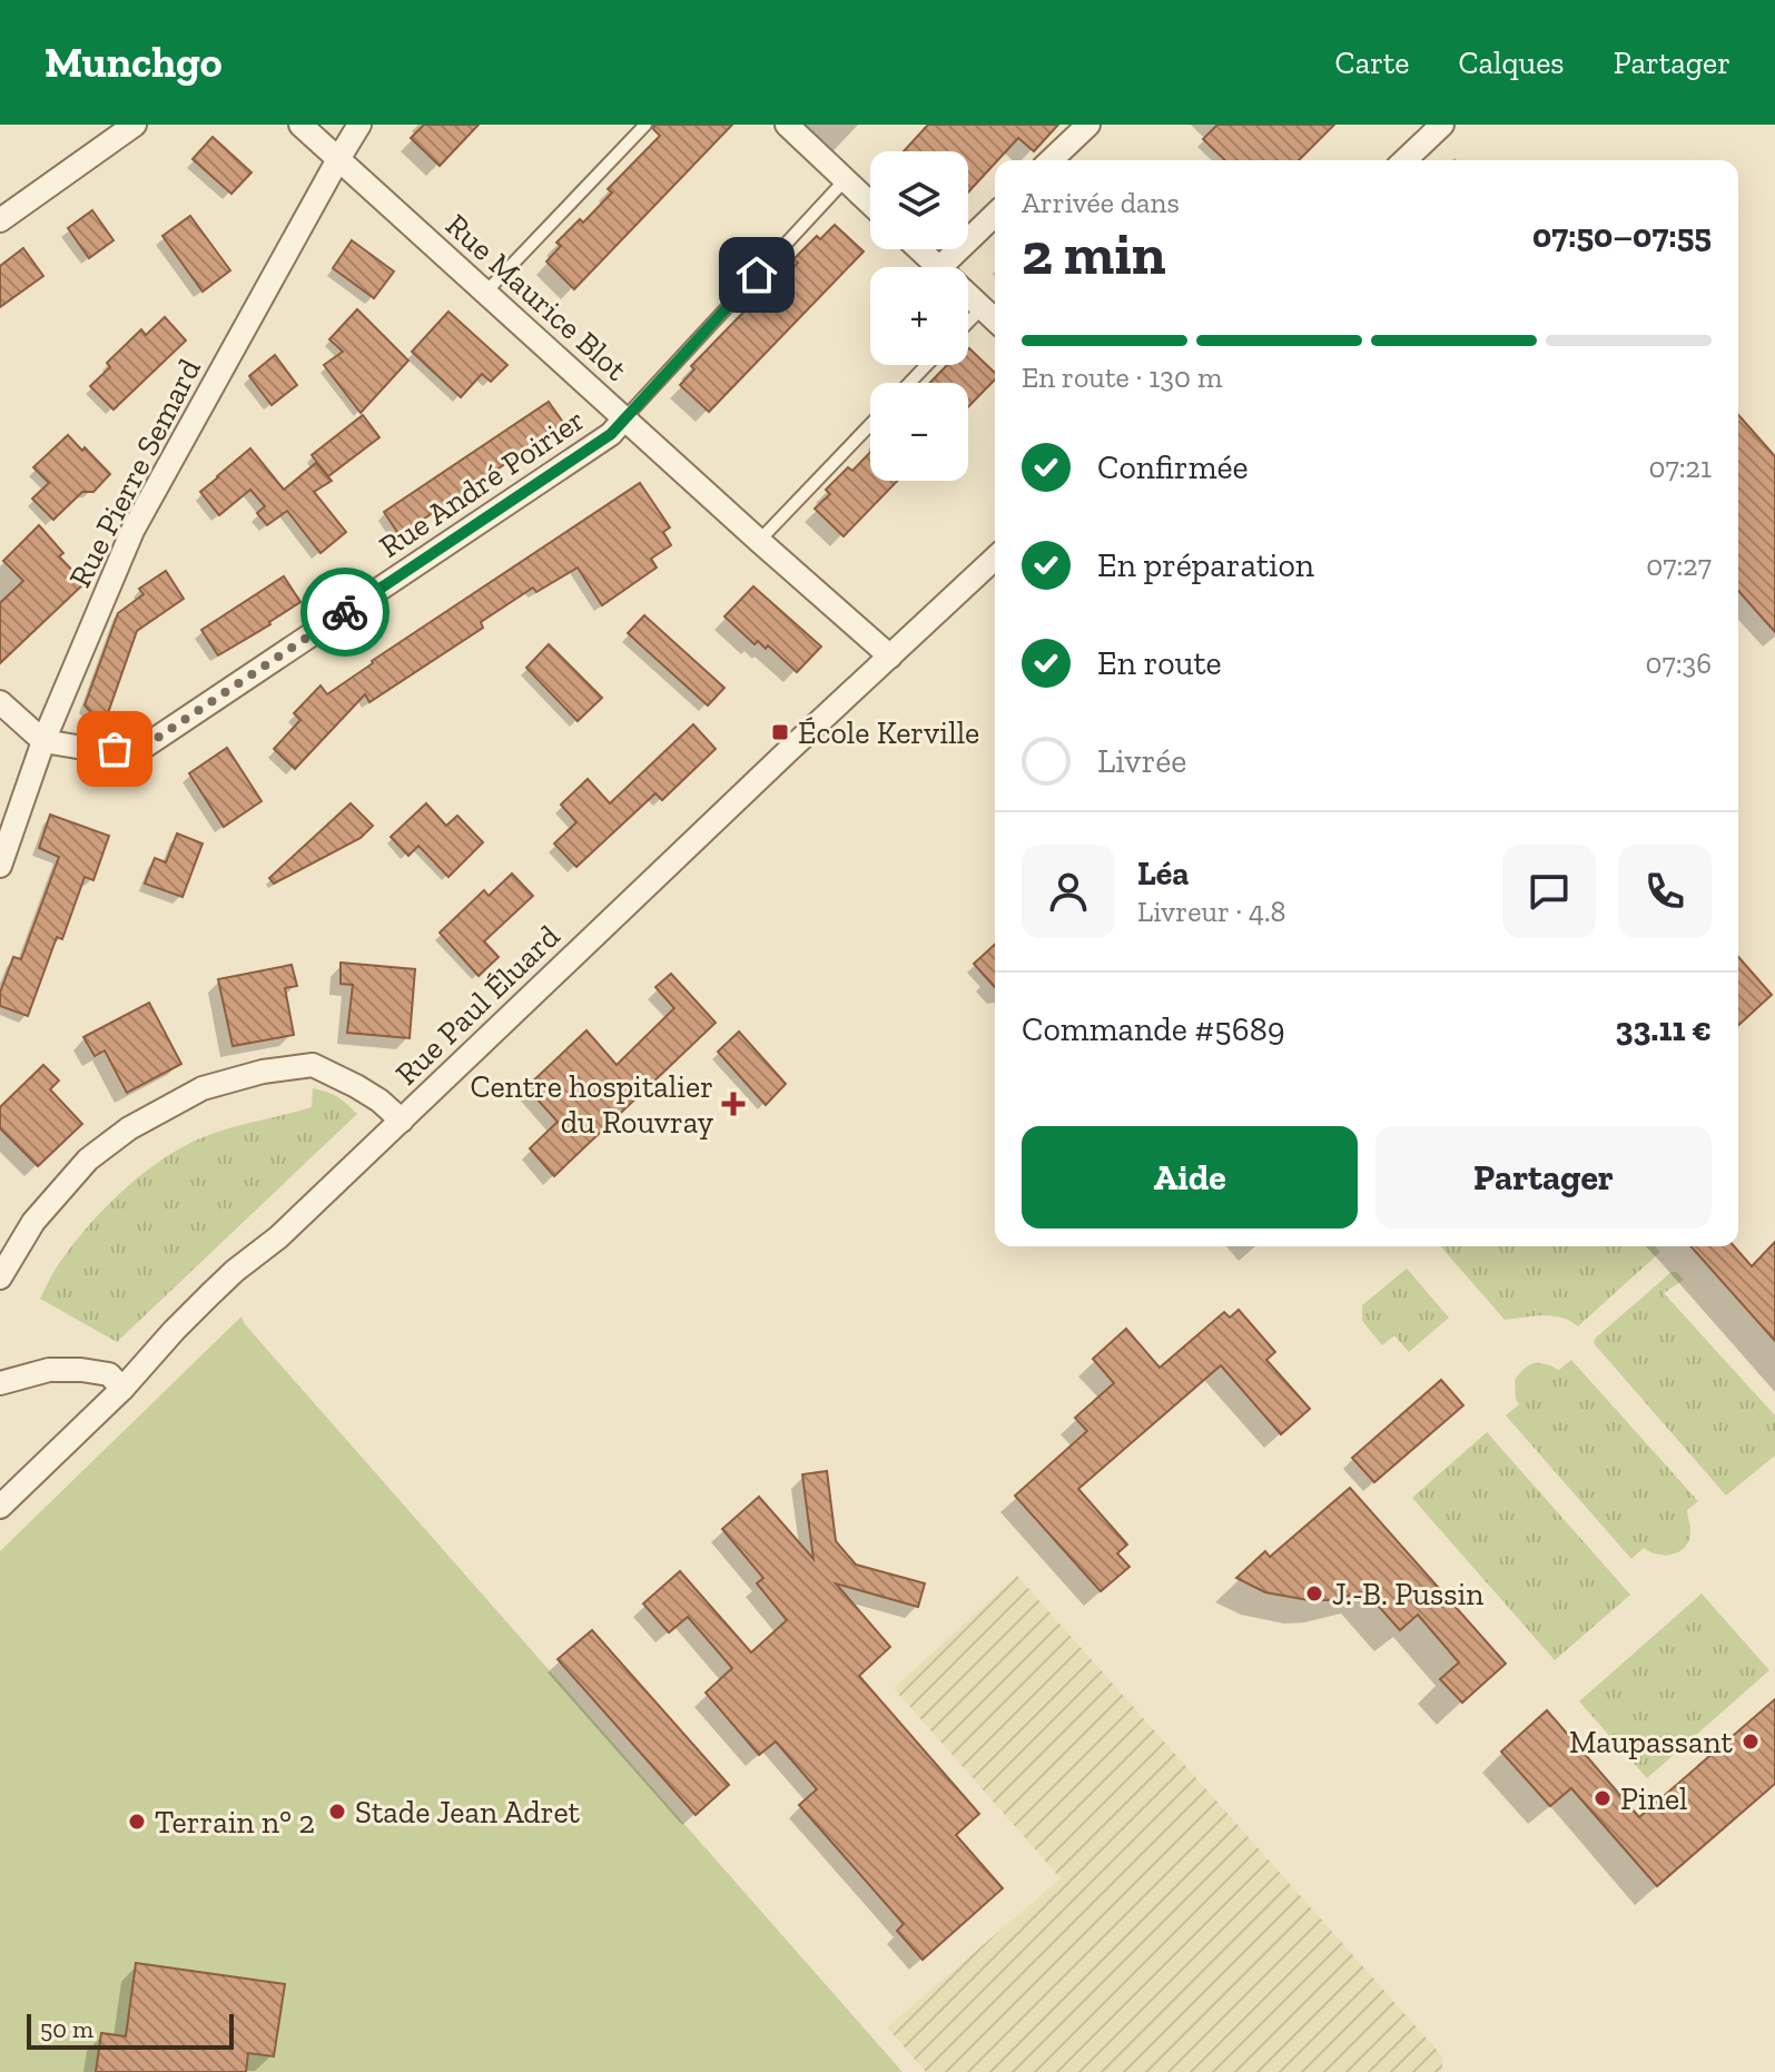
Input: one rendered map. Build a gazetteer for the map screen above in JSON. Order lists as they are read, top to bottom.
{
  "streets": {
    "street": [
      "Rue Maurice Blot",
      "Rue Pierre Semard",
      "Rue André Poirier",
      "Rue Paul Éluard"
    ]
  },
  "crossings": [
    ["Rue Maurice Blot", "Rue Pierre Semard"],
    ["Rue Maurice Blot", "Rue André Poirier"],
    ["Rue Maurice Blot", "Rue Paul Éluard"],
    ["Rue Pierre Semard", "Rue André Poirier"]
  ],
  "places": {
    "transit": ["École Kerville"],
    "health": ["Centre hospitalier du Rouvray"],
    "other": [
      "J.-B. Pussin",
      "Maupassant",
      "Pinel",
      "Stade Jean Adret",
      "Terrain n° 2"
    ]
  },
  "scale_bar": "50 m",
  "page": {
    "header": "Munchgo",
    "nav": ["Carte", "Calques", "Partager"],
    "map_buttons": ["+", "−"],
    "heading": ["2 min", "Arrivée dans", "07:50–07:55"],
    "panel": [
      "Léa",
      "Livreur · 4.8",
      "Commande #5689",
      "33.11 €"
    ],
    "bar": "En route · 130 m",
    "list": [
      ["Confirmée", "07:21"],
      ["En préparation", "07:27"],
      ["En route", "07:36"],
      "Livrée"
    ],
    "buttons": ["Aide", "Partager"],
    "scale": "50 m"
  }
}
